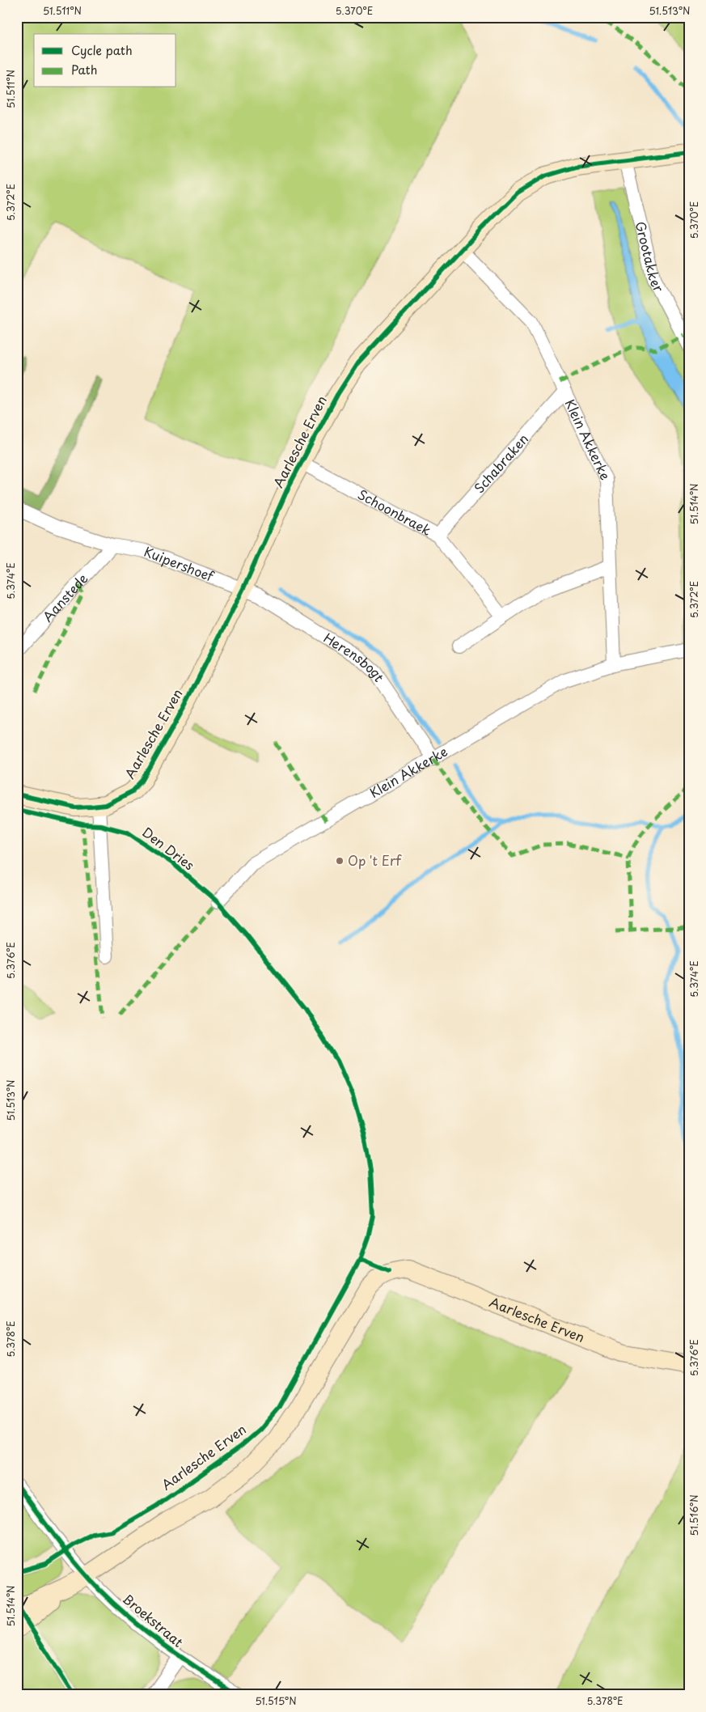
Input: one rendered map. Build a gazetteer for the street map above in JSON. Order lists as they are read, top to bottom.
{
  "streets": {
    "street": [
      "Grootakker",
      "Klein Akkerke",
      "Aarlesche Erven",
      "Schabraken",
      "Schoonbraek",
      "Kuipershoef",
      "Aanstede",
      "Herensbogt",
      "Broekstraat"
    ],
    "cycle path": ["Den Dries"]
  },
  "crossings": [
    ["Grootakker", "Aarlesche Erven"],
    ["Klein Akkerke", "Aarlesche Erven"],
    ["Klein Akkerke", "Schabraken"],
    ["Klein Akkerke", "Herensbogt"],
    ["Aarlesche Erven", "Schoonbraek"],
    ["Aarlesche Erven", "Kuipershoef"],
    ["Aarlesche Erven", "Herensbogt"],
    ["Aarlesche Erven", "Broekstraat"],
    ["Schabraken", "Schoonbraek"],
    ["Kuipershoef", "Aanstede"],
    ["Kuipershoef", "Herensbogt"]
  ],
  "places": ["Op 't Erf"],
  "legend": ["Cycle path", "Path"],
  "coordinates": [
    "51.511°N",
    "5.370°E",
    "51.513°N",
    "5.372°E",
    "51.514°N",
    "5.374°E",
    "5.376°E",
    "5.378°E",
    "51.516°N",
    "51.515°N"
  ]
}
